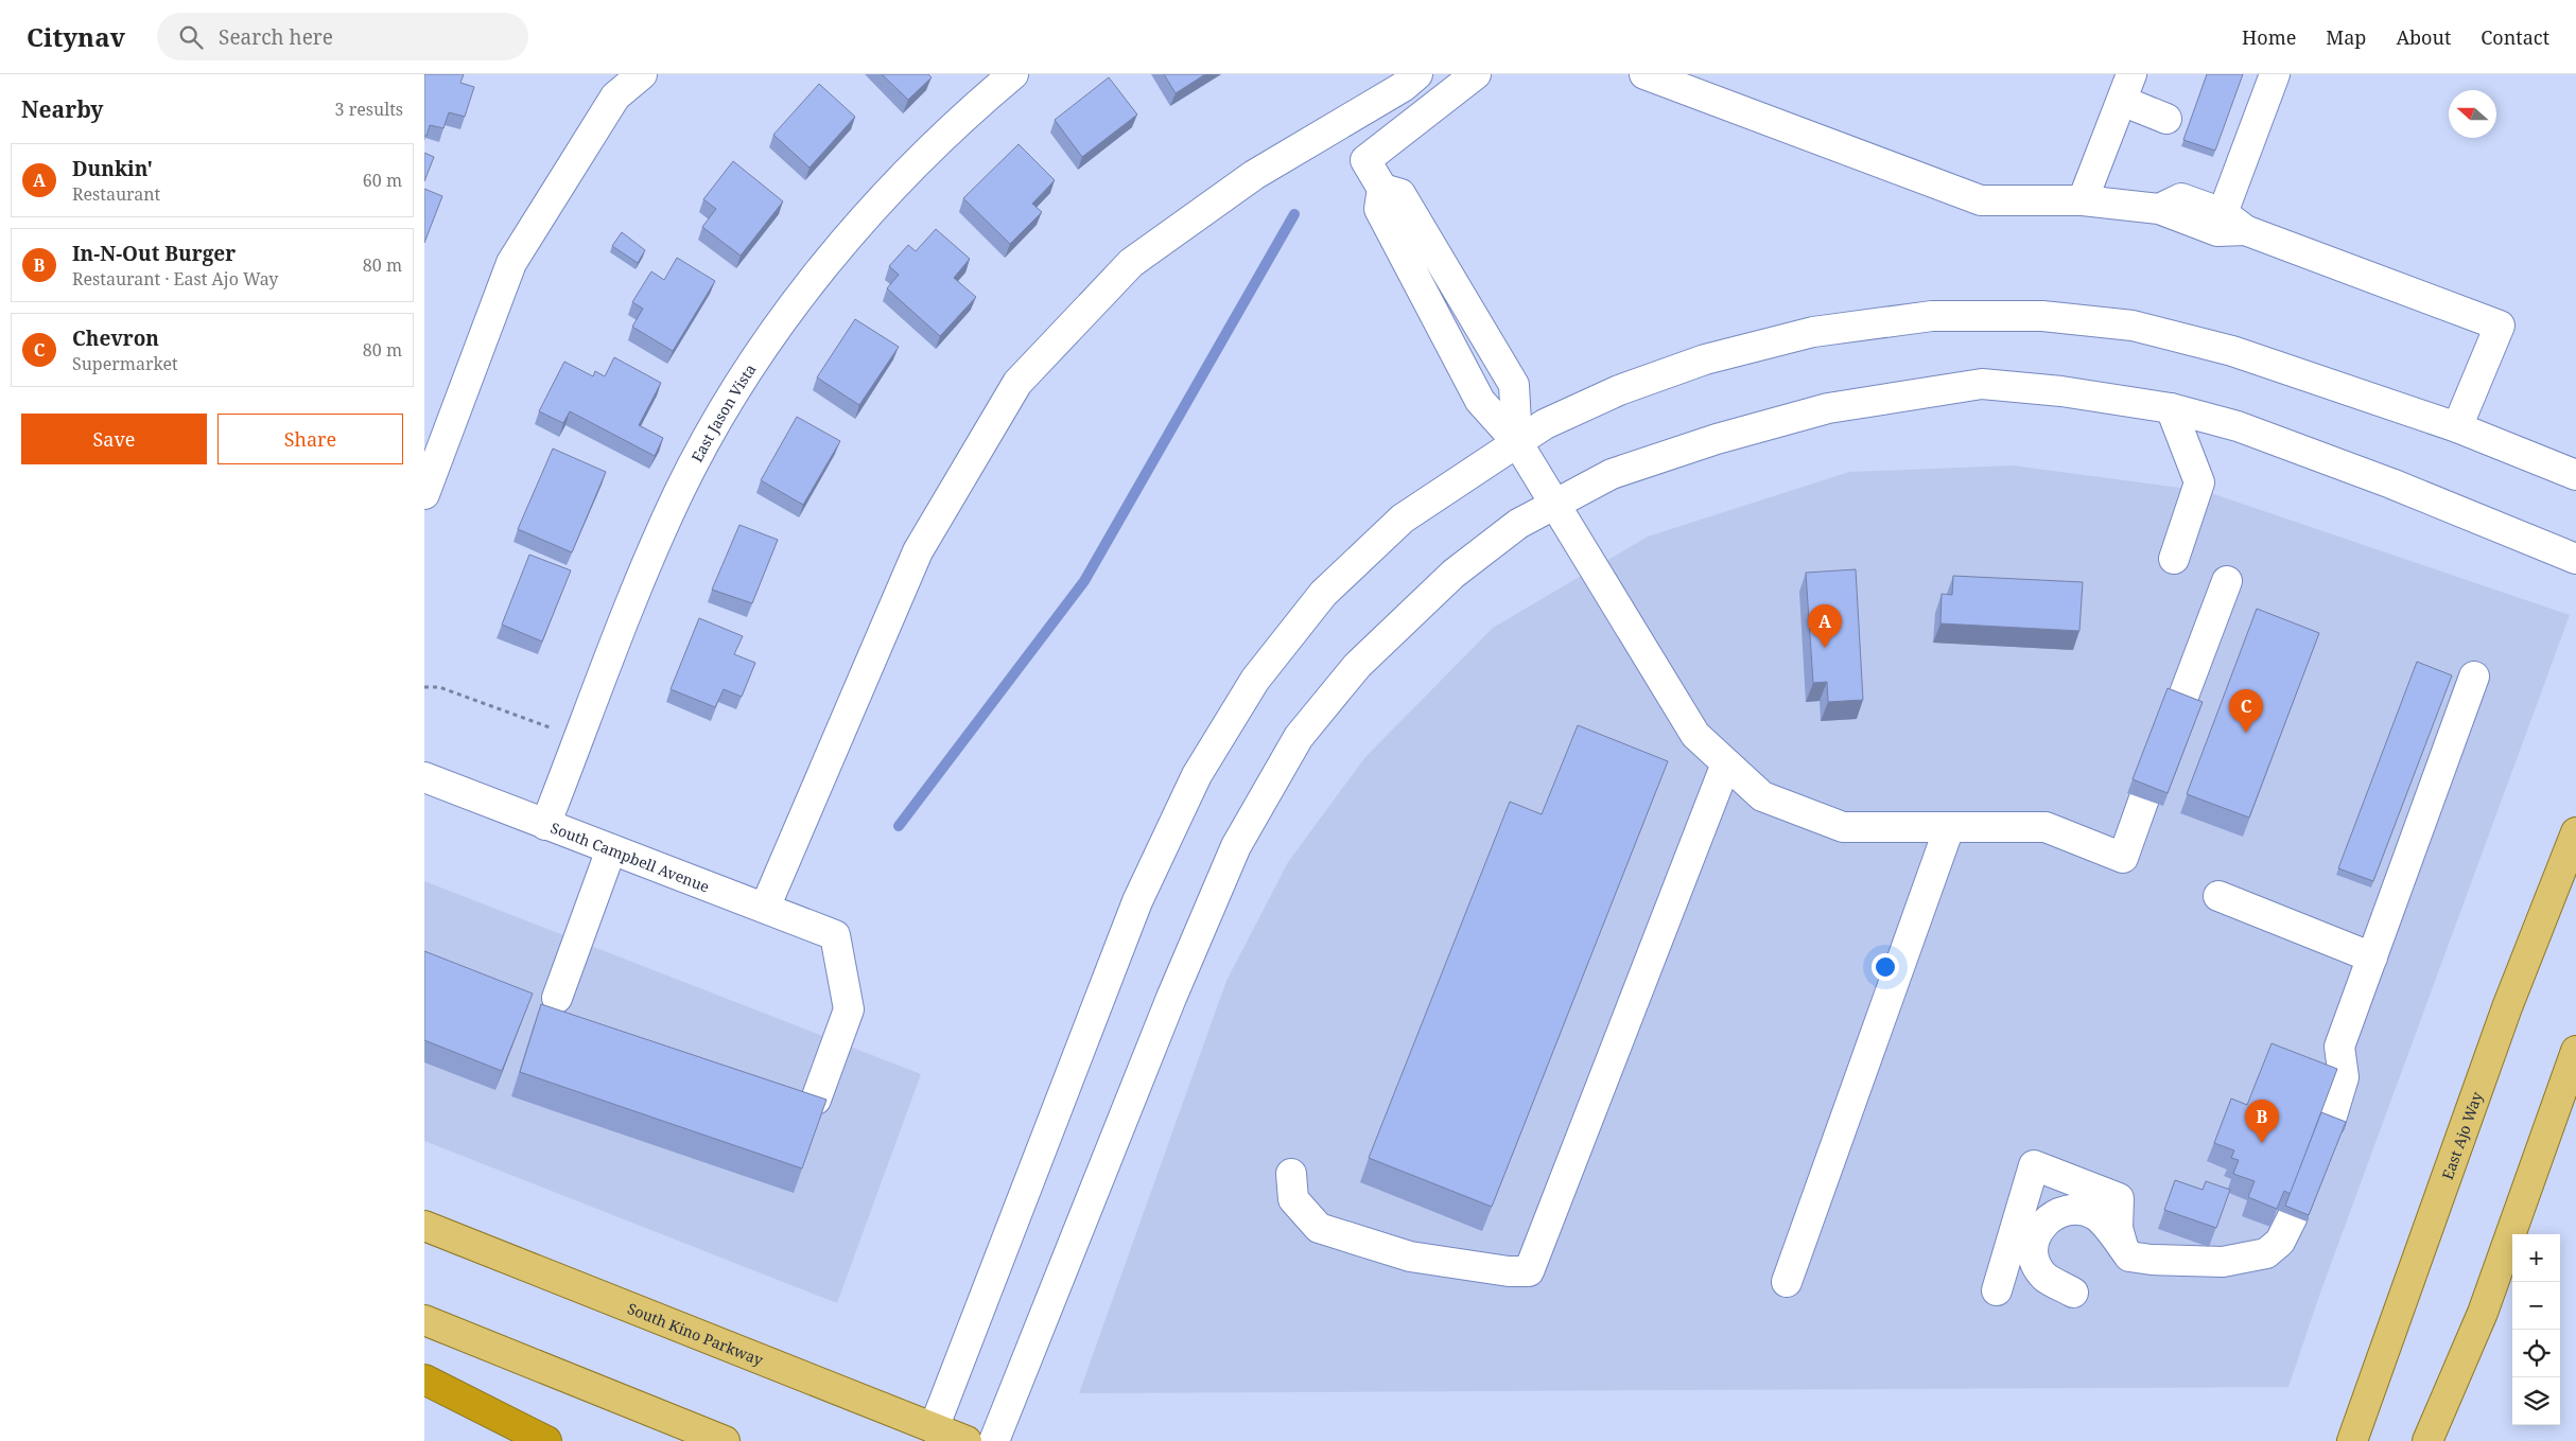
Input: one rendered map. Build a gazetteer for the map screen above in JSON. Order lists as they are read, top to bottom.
{
  "streets": {
    "main road": ["East Ajo Way", "South Kino Parkway"],
    "street": ["East Jason Vista", "South Campbell Avenue"]
  },
  "crossings": [
    ["East Jason Vista", "South Campbell Avenue"]
  ],
  "north": "left",
  "page": {
    "header": "Citynav",
    "search": "Search here",
    "nav": [
      "Home",
      "Map",
      "About",
      "Contact"
    ],
    "heading": ["Nearby", "3 results"],
    "list": [
      {
        "mark": "A",
        "name": "Dunkin'",
        "note": "Restaurant",
        "value": "60 m"
      },
      {
        "mark": "B",
        "name": "In-N-Out Burger",
        "note": "Restaurant · East Ajo Way",
        "value": "80 m"
      },
      {
        "mark": "C",
        "name": "Chevron",
        "note": "Supermarket",
        "value": "80 m"
      }
    ],
    "buttons": ["Save", "Share"],
    "pins": ["A", "C", "B"],
    "map_buttons": ["+", "−"]
  }
}
